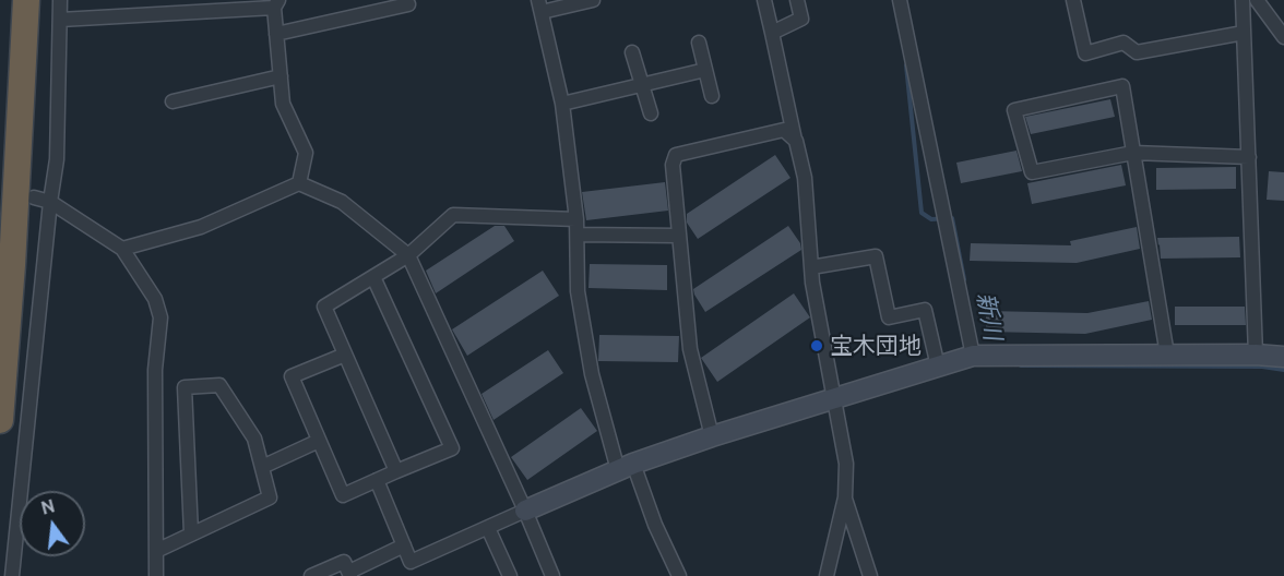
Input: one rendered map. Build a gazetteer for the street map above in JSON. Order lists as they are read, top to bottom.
{
  "water": ["新川"],
  "places": ["宝木団地"],
  "north": "top"
}
